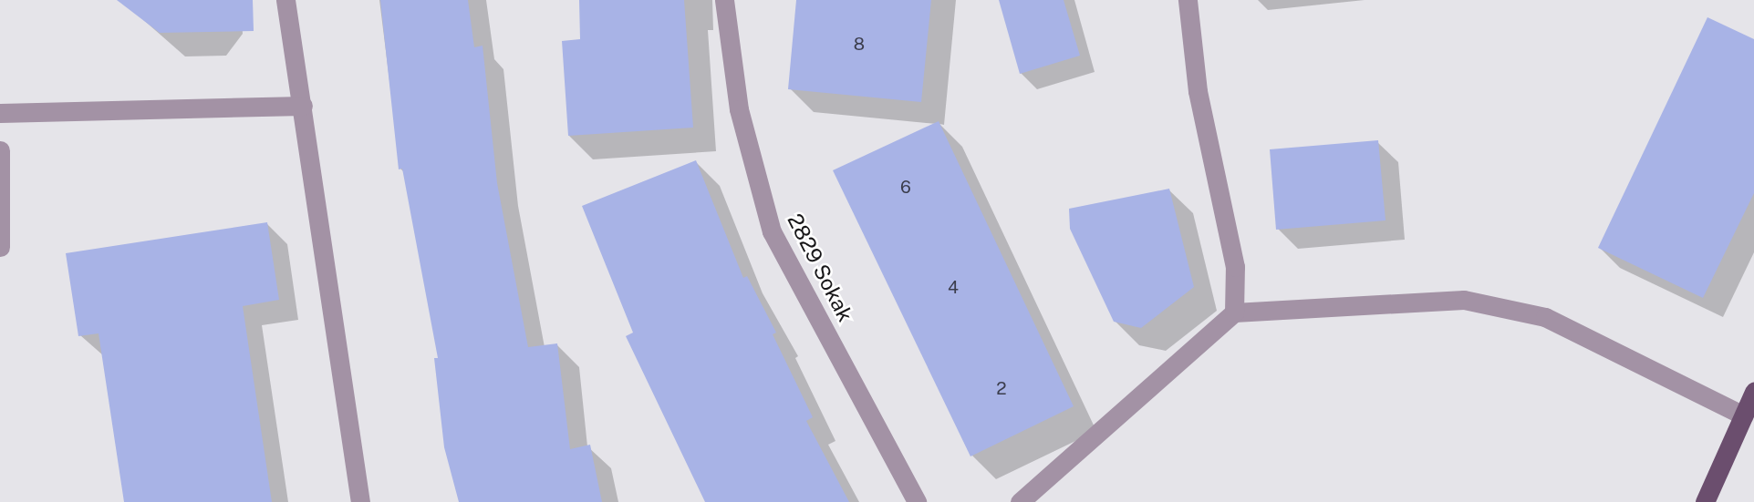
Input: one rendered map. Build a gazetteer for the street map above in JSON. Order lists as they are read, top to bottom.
{
  "streets": {
    "street": ["2829 Sokak"]
  },
  "house_numbers": [
    "8",
    "6",
    "4",
    "2"
  ]
}
